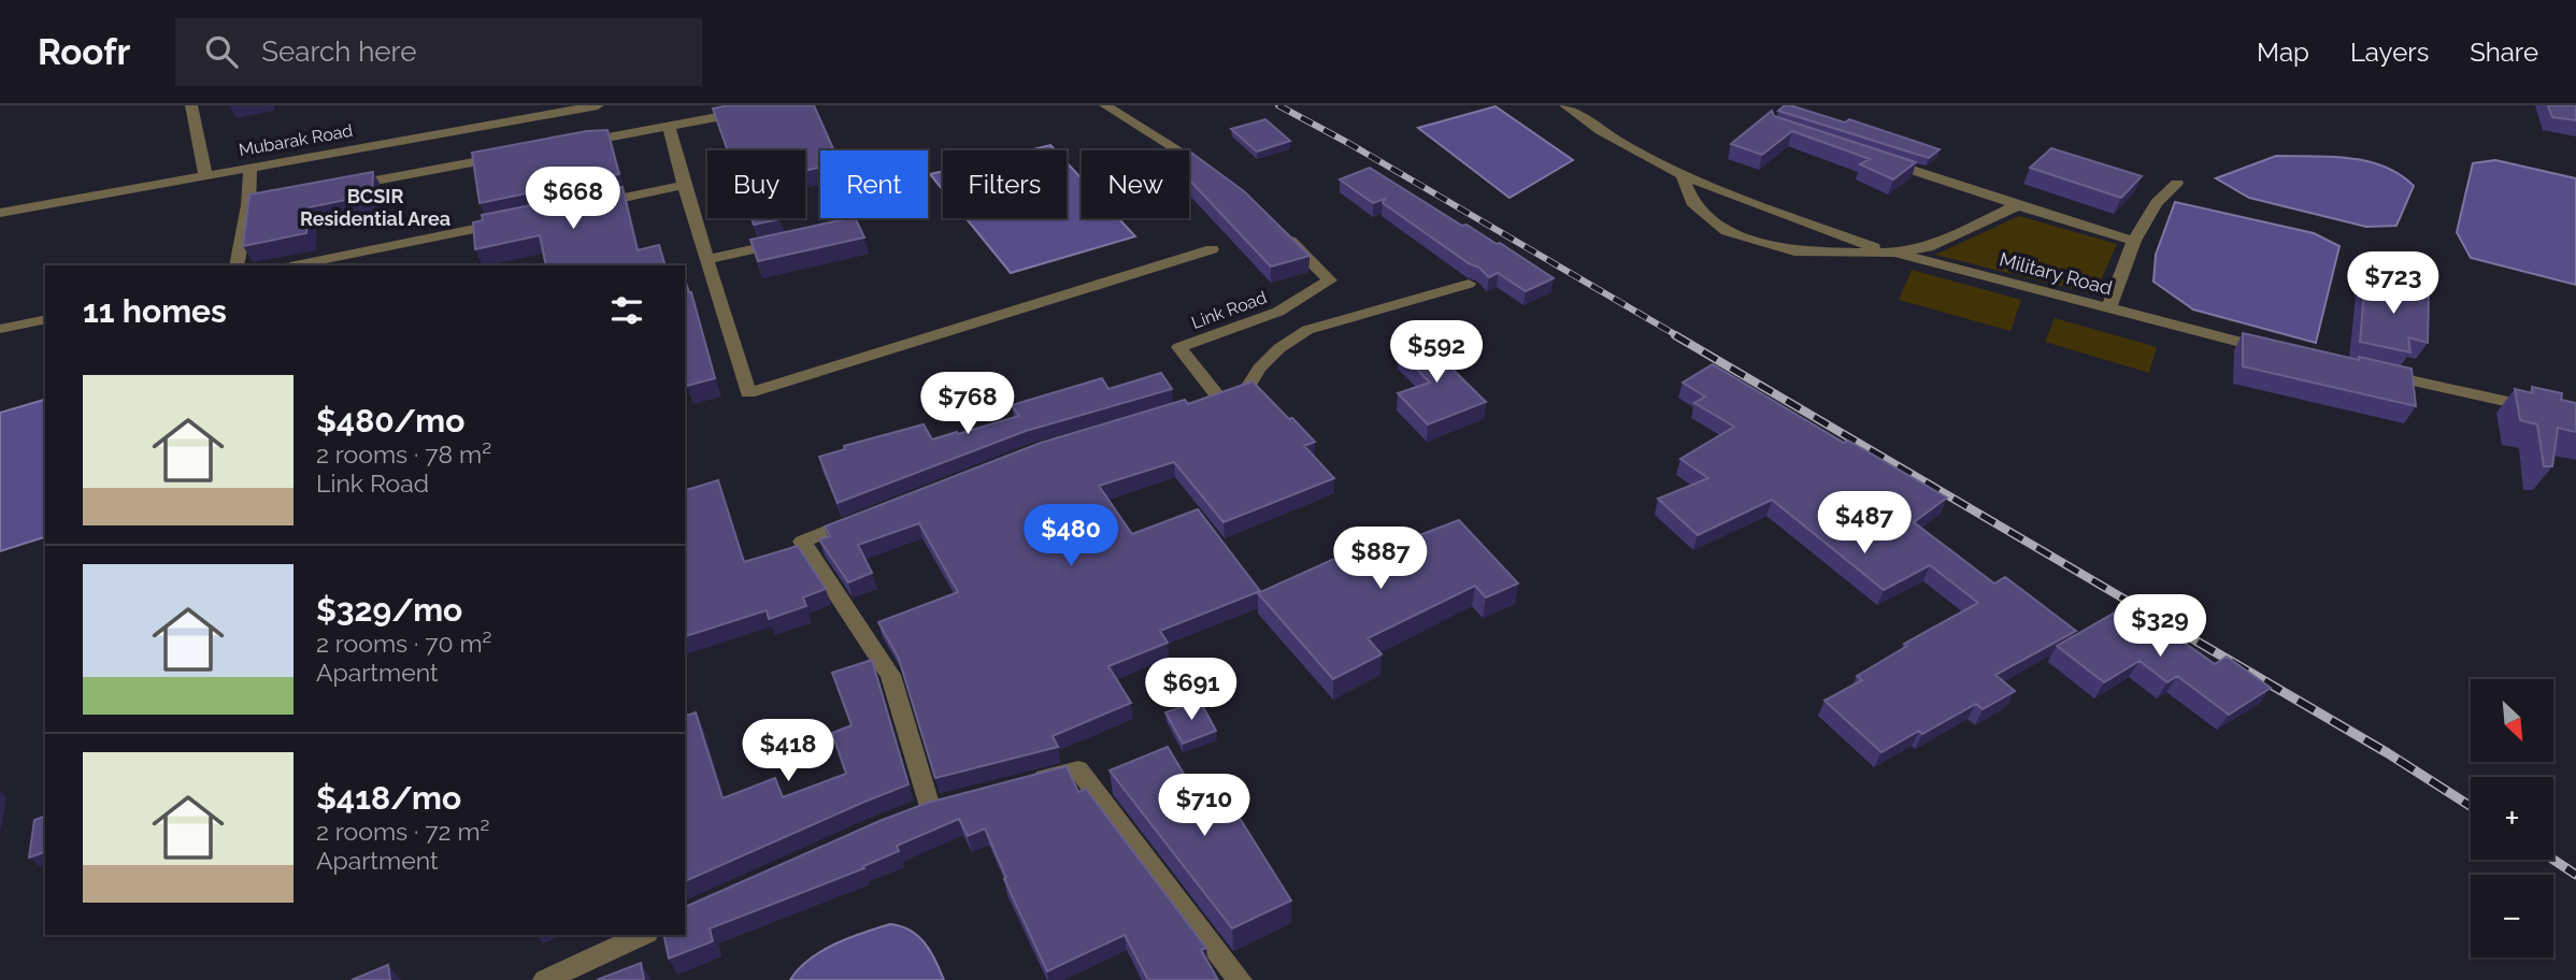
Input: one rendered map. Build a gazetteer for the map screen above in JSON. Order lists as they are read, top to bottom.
{
  "streets": {
    "street": ["Mubarak Road", "Military Road", "Link Road"]
  },
  "districts": ["BCSIR Residential Area"],
  "north": "bottom right",
  "page": {
    "header": "Roofr",
    "search": "Search here",
    "nav": ["Map", "Layers", "Share"],
    "chip": [
      "Buy",
      "Rent",
      "Filters",
      "New"
    ],
    "price": [
      "$668",
      "$723",
      "$592",
      "$768",
      "$487",
      "$480",
      "$887",
      "$329",
      "$691",
      "$418",
      "$710"
    ],
    "heading": "11 homes",
    "list": [
      {
        "name": "$480/mo",
        "note": "2 rooms · 78 m² · Link Road"
      },
      {
        "name": "$329/mo",
        "note": "2 rooms · 70 m² · Apartment"
      },
      {
        "name": "$418/mo",
        "note": "2 rooms · 72 m² · Apartment"
      }
    ],
    "map_buttons": ["+", "−"]
  }
}
